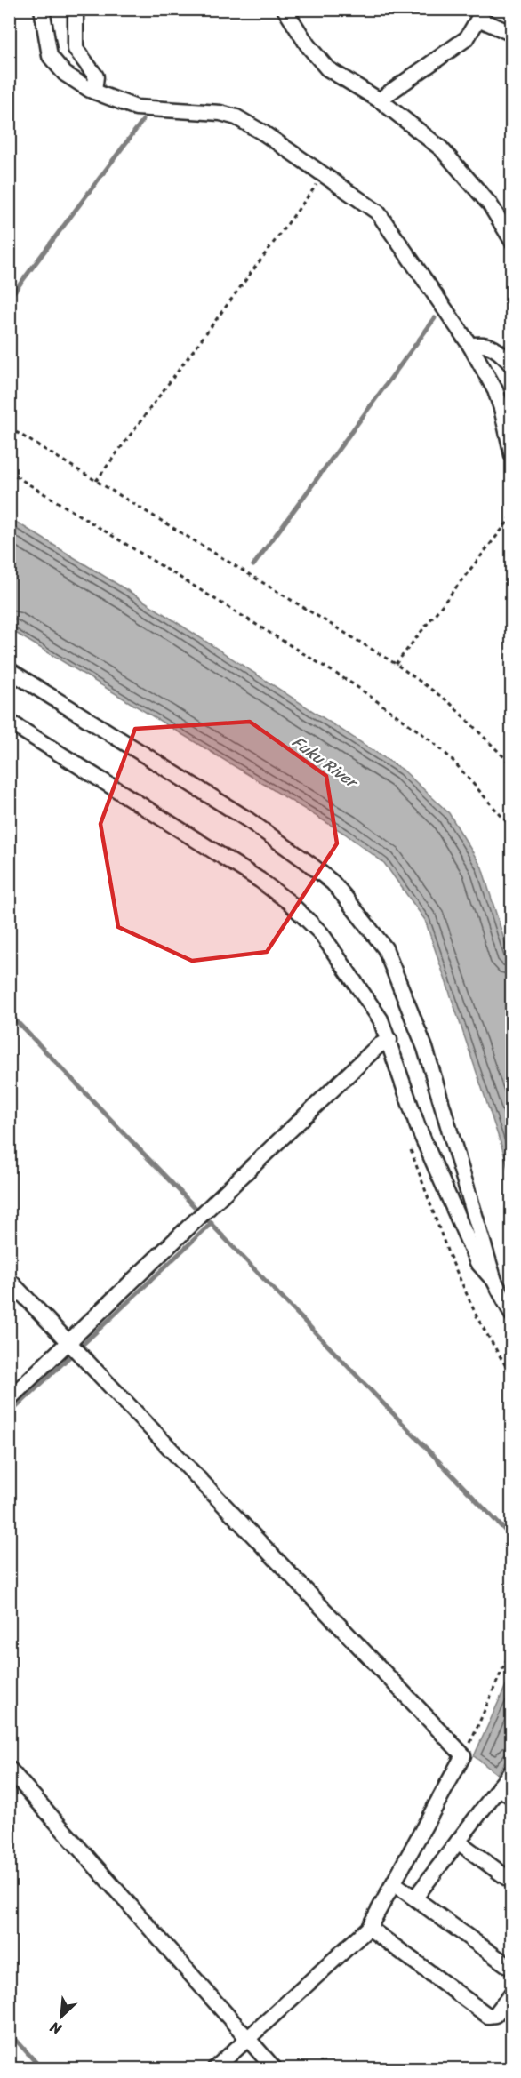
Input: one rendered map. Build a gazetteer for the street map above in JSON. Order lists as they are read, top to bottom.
{
  "water": ["Fuku River"],
  "north": "bottom left"
}
